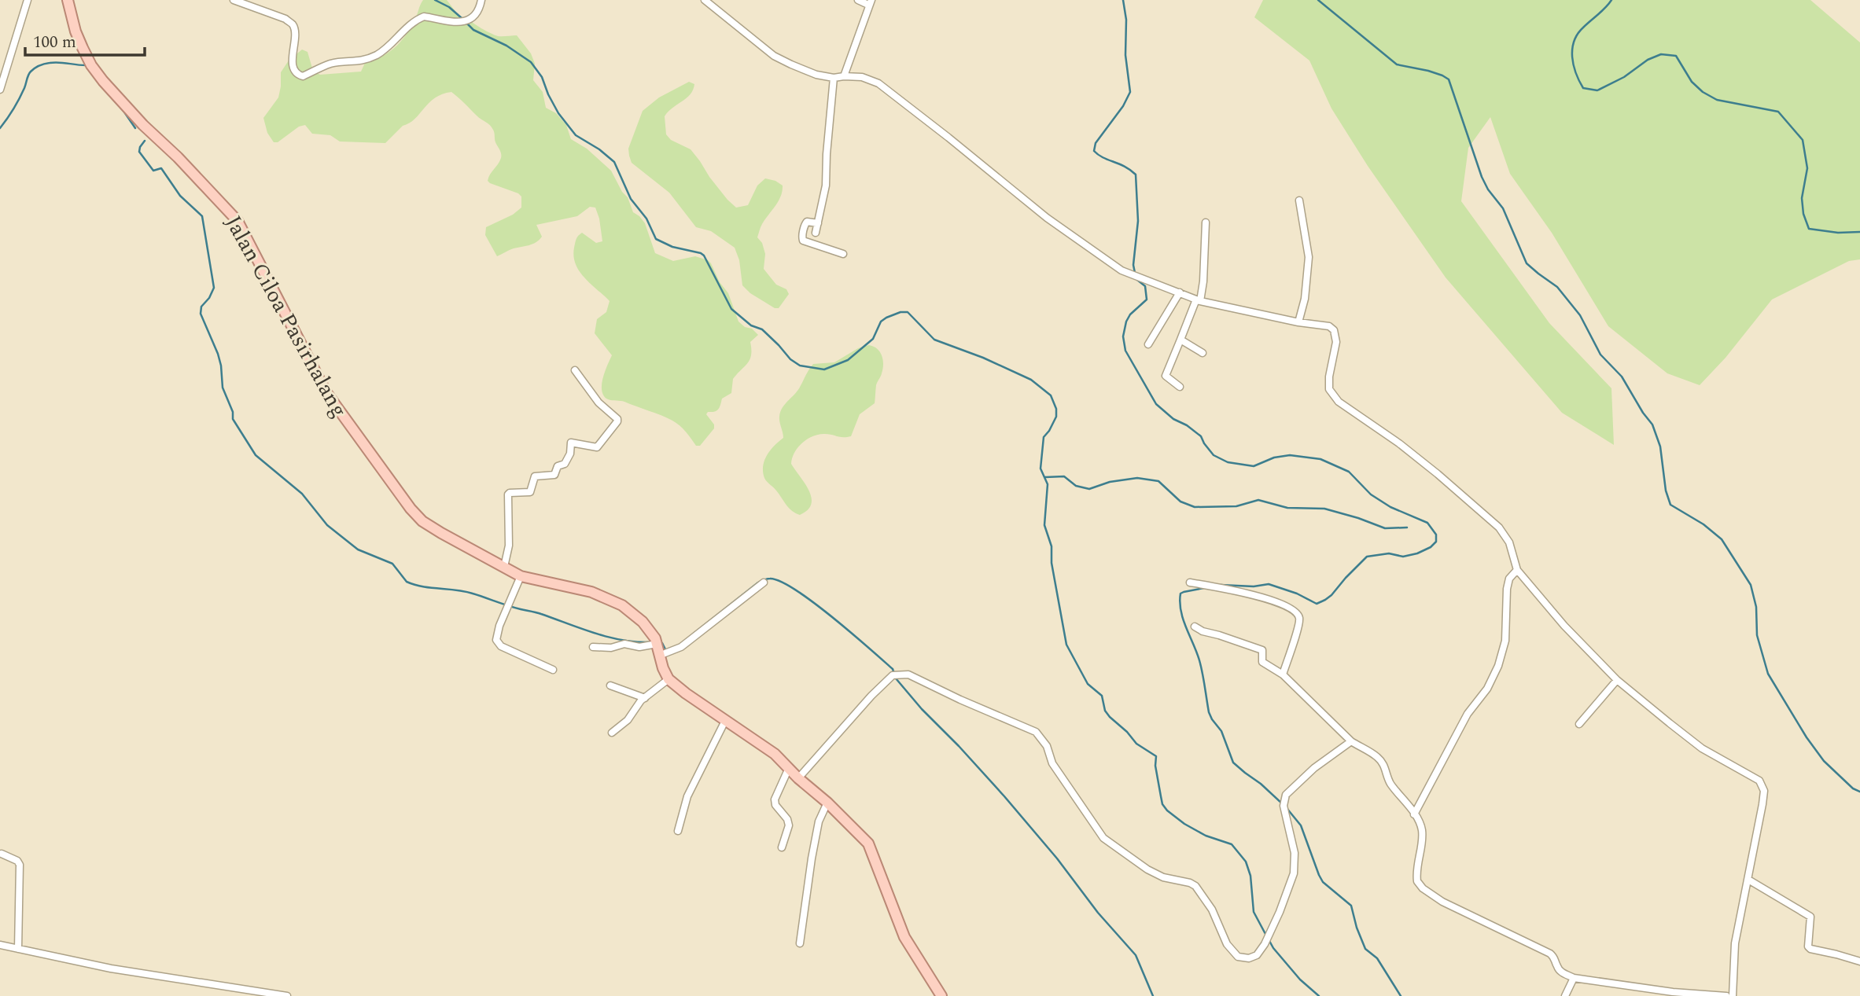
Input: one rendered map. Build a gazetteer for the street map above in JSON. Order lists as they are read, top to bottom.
{
  "streets": {
    "main road": ["Jalan Ciloa Pasirhalang"]
  },
  "scale_bar": "100 m"
}
